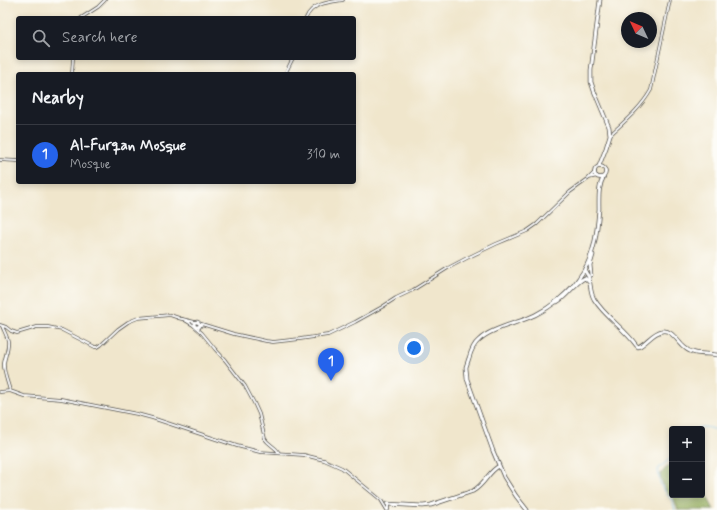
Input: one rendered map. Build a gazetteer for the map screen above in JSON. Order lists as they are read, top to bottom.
{
  "north": "top left",
  "page": {
    "search": "Search here",
    "heading": "Nearby",
    "list": [
      {
        "mark": "1",
        "name": "Al-Furqan Mosque",
        "note": "Mosque",
        "value": "310 m"
      }
    ],
    "pins": "1",
    "map_buttons": ["+", "−"]
  }
}
